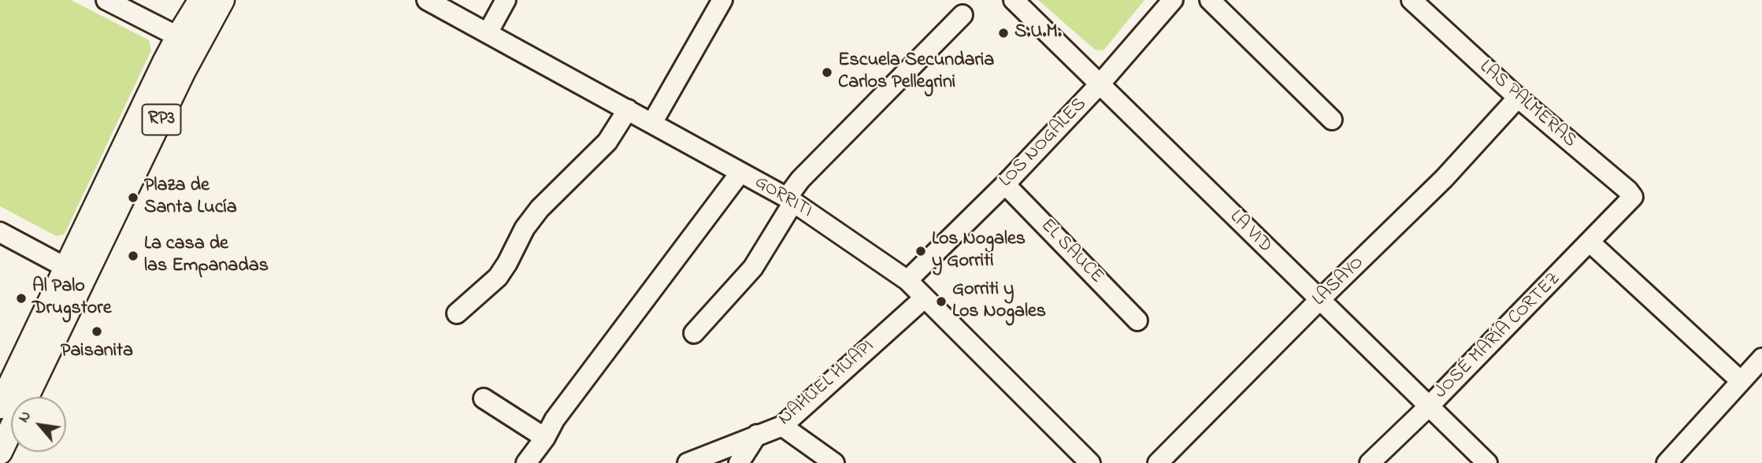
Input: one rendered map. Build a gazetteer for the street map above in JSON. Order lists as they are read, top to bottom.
{
  "streets": {
    "main road": ["RP3"],
    "street": [
      "LAS PALMERAS",
      "LOS NOGALES",
      "GORRITI",
      "LA VID",
      "EL SAUCE",
      "LASAYO",
      "JOSÉ MARÍA CORTEZ",
      "NAHUEL HUAPI"
    ]
  },
  "crossings": [
    ["LAS PALMERAS", "LASAYO"],
    ["LAS PALMERAS", "JOSÉ MARÍA CORTEZ"],
    ["LOS NOGALES", "GORRITI"],
    ["LOS NOGALES", "LA VID"],
    ["LOS NOGALES", "EL SAUCE"],
    ["GORRITI", "NAHUEL HUAPI"],
    ["LA VID", "LASAYO"],
    ["LA VID", "JOSÉ MARÍA CORTEZ"]
  ],
  "places": [
    "S.U.M.",
    "Escuela Secundaria Carlos Pellegrini",
    "Plaza de Santa Lucía",
    "Los Nogales y Gorriti",
    "La casa de las Empanadas",
    "Al Palo Drugstore",
    "Gorriti y Los Nogales",
    "Paisanita"
  ],
  "north": "top left"
}
